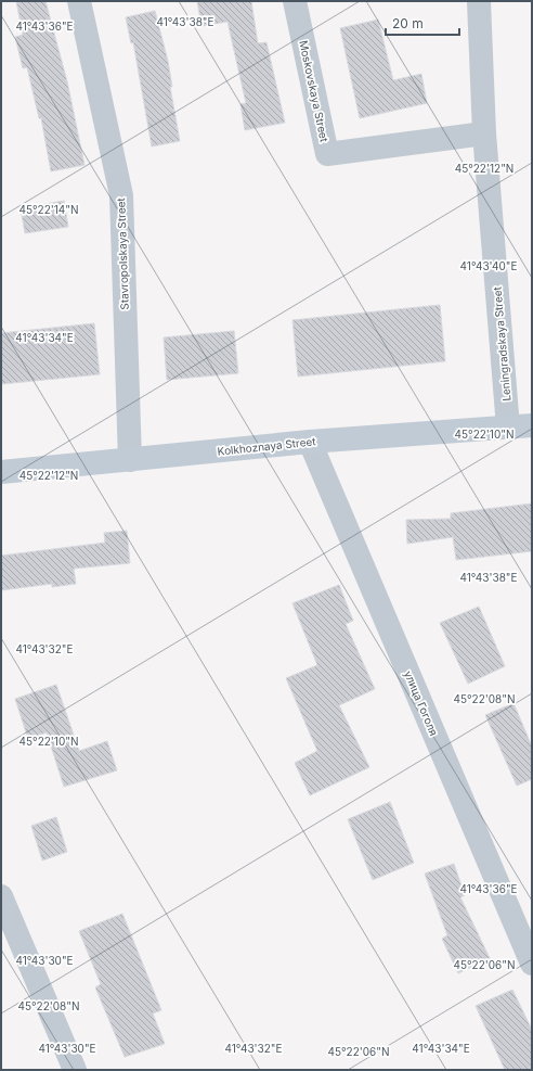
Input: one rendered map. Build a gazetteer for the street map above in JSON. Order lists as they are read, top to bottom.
{
  "streets": {
    "main road": ["Kolkhoznaya Street"],
    "street": [
      "Moskovskaya Street",
      "Stavropolskaya Street",
      "Leningradskaya Street",
      "улица Гоголя"
    ]
  },
  "crossings": [
    ["Moskovskaya Street", "Leningradskaya Street"],
    ["Stavropolskaya Street", "Kolkhoznaya Street"],
    ["Leningradskaya Street", "Kolkhoznaya Street"],
    ["Kolkhoznaya Street", "улица Гоголя"]
  ],
  "scale_bar": "20 m",
  "coordinates": [
    "41°43'38\"E",
    "41°43'36\"E",
    "45°22'12\"N",
    "45°22'14\"N",
    "41°43'40\"E",
    "41°43'34\"E",
    "45°22'10\"N",
    "41°43'32\"E",
    "45°22'08\"N",
    "41°43'30\"E",
    "45°22'06\"N"
  ]
}
